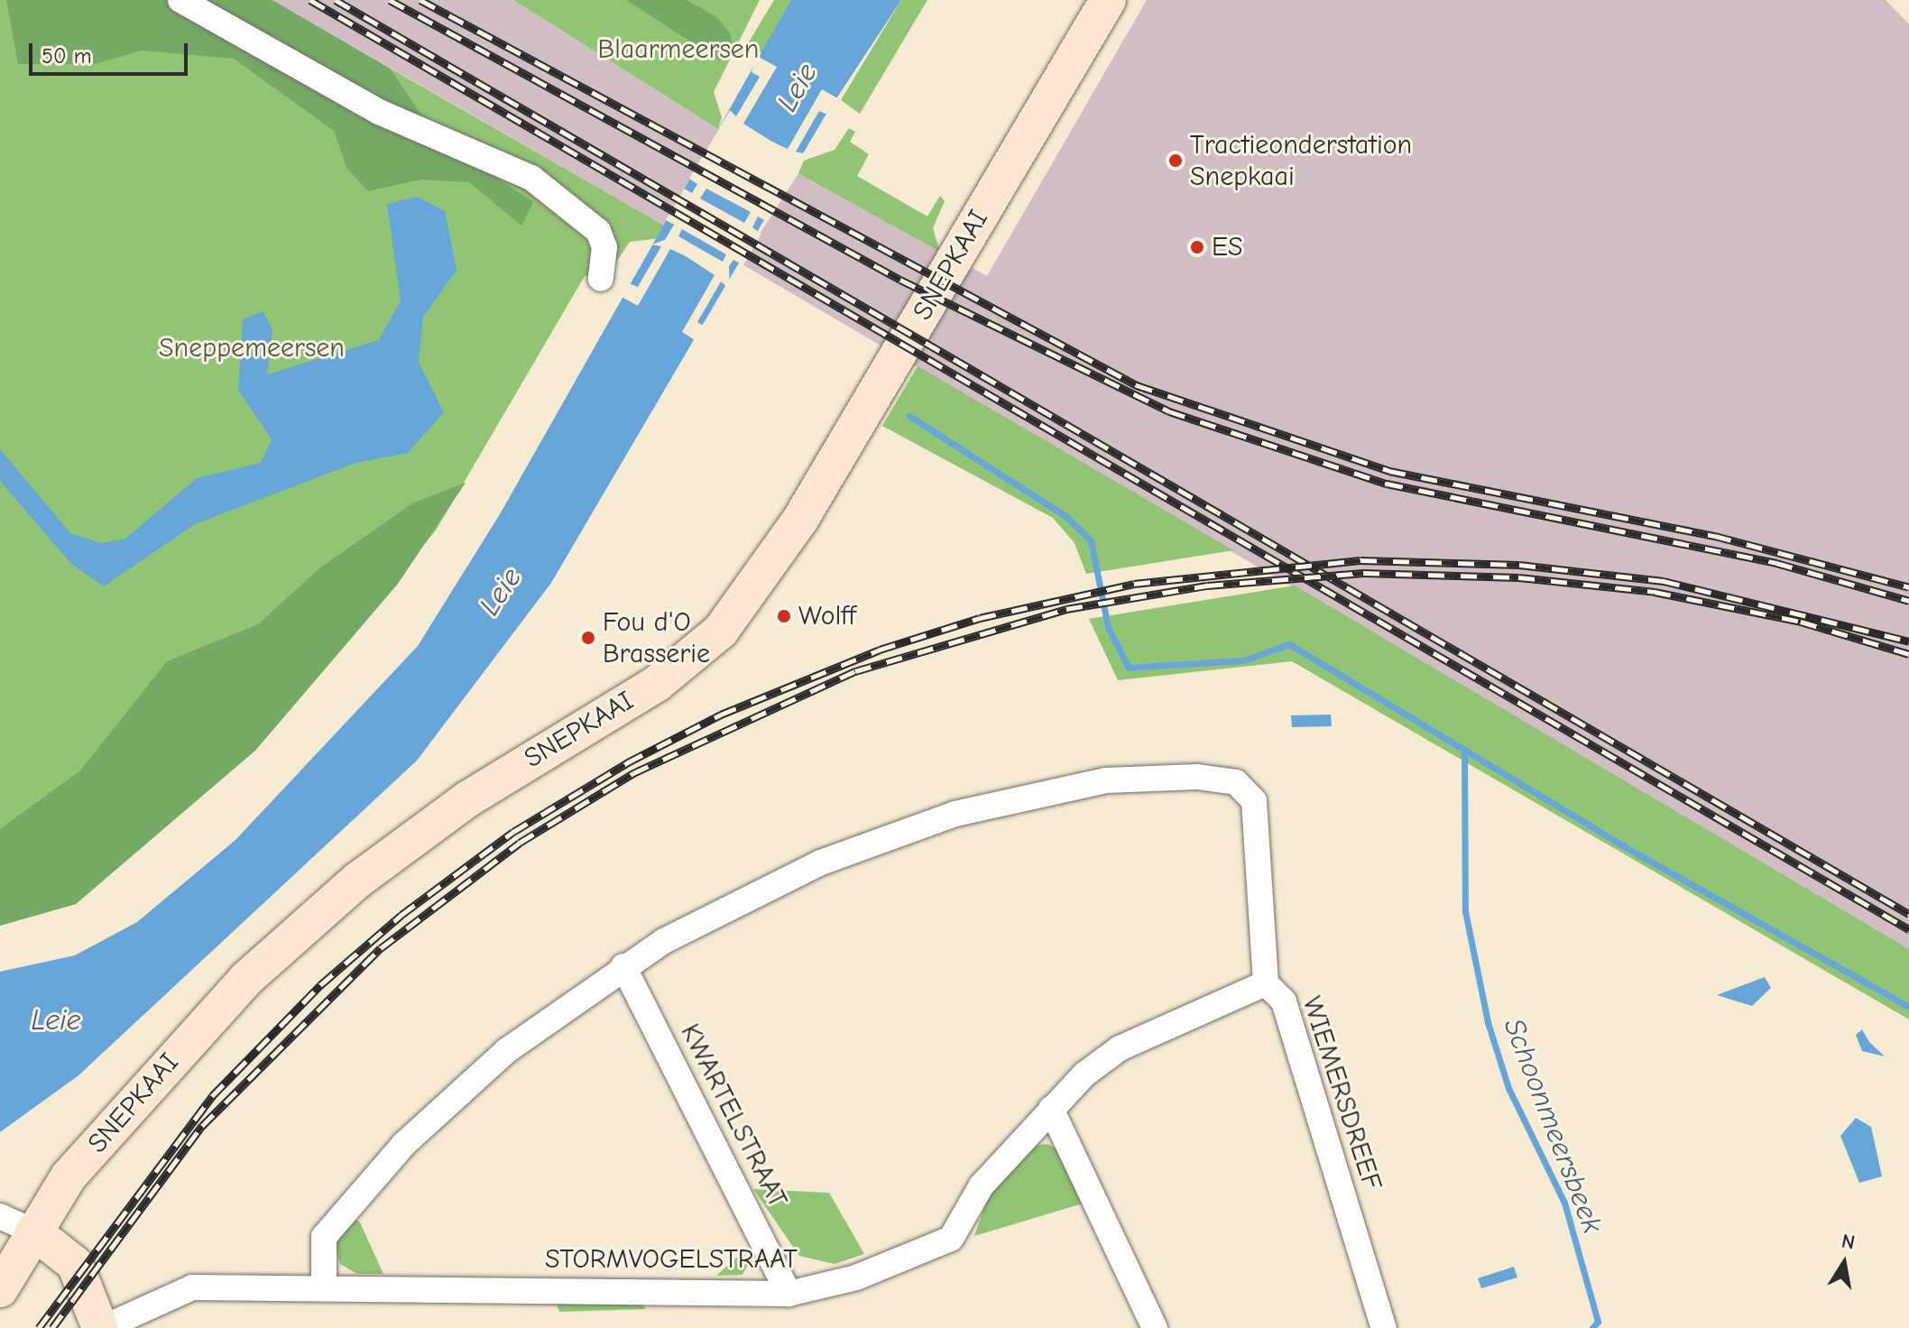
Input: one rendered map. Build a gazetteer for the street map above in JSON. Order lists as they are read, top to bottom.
{
  "streets": {
    "street": [
      "SNEPKAAI",
      "WIEMERSDREEF",
      "KWARTELSTRAAT",
      "STORMVOGELSTRAAT"
    ]
  },
  "crossings": [
    ["WIEMERSDREEF", "KWARTELSTRAAT"],
    ["WIEMERSDREEF", "STORMVOGELSTRAAT"],
    ["KWARTELSTRAAT", "STORMVOGELSTRAAT"]
  ],
  "water": ["Leie", "Schoonmeersbeek"],
  "parks": ["Blaarmeersen", "Sneppemeersen"],
  "places": [
    "Tractieonderstation Snepkaai",
    "ES",
    "Wolff",
    "Fou d'O Brasserie"
  ],
  "scale_bar": "50 m",
  "north": "top"
}
